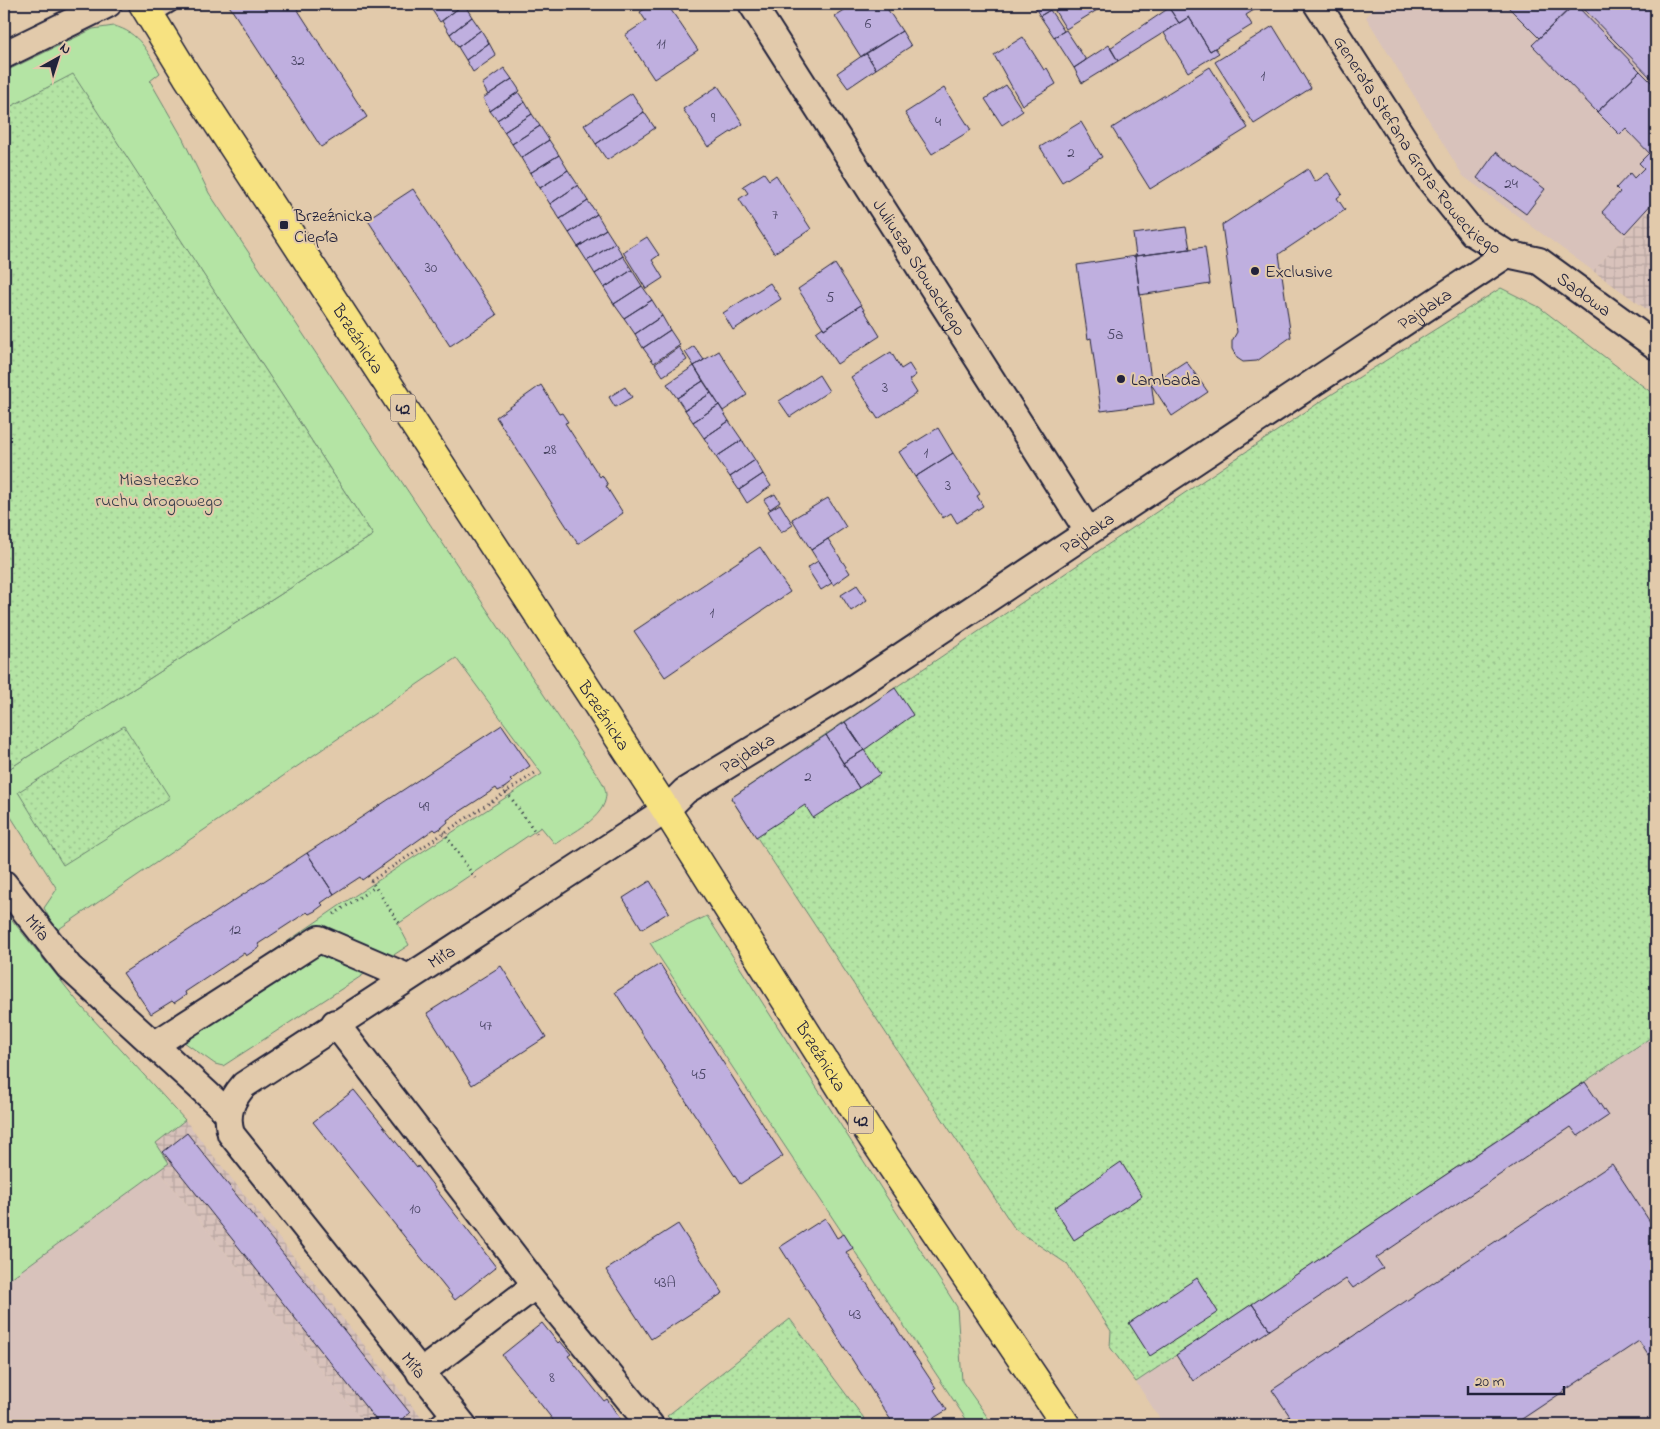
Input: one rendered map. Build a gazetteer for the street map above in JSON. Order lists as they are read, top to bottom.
{
  "streets": {
    "main road": ["Brzeźnicka", "42"],
    "street": [
      "Generała Stefana Grota-Roweckiego",
      "Juliusza Słowackiego",
      "Sadowa",
      "Pajdaka",
      "Miła"
    ]
  },
  "crossings": [
    ["Generała Stefana Grota-Roweckiego", "Sadowa"],
    ["Generała Stefana Grota-Roweckiego", "Pajdaka"],
    ["Juliusza Słowackiego", "Pajdaka"],
    ["Sadowa", "Pajdaka"],
    ["Pajdaka", "Brzeźnicka"],
    ["Pajdaka", "Miła"],
    ["Brzeźnicka", "Miła"]
  ],
  "parks": ["Miasteczko ruchu drogowego"],
  "places": {
    "transit": ["Brzeźnicka Ciepła"],
    "other": ["Exclusive", "Lambada"]
  },
  "house_numbers": [
    "6",
    "11",
    "32",
    "1",
    "9",
    "4",
    "2",
    "24",
    "7",
    "30",
    "5",
    "5a",
    "3",
    "28",
    "1",
    "3",
    "1",
    "2",
    "49",
    "12",
    "47",
    "45",
    "10",
    "43A",
    "43",
    "8"
  ],
  "scale_bar": "20 m",
  "north": "top right"
}
